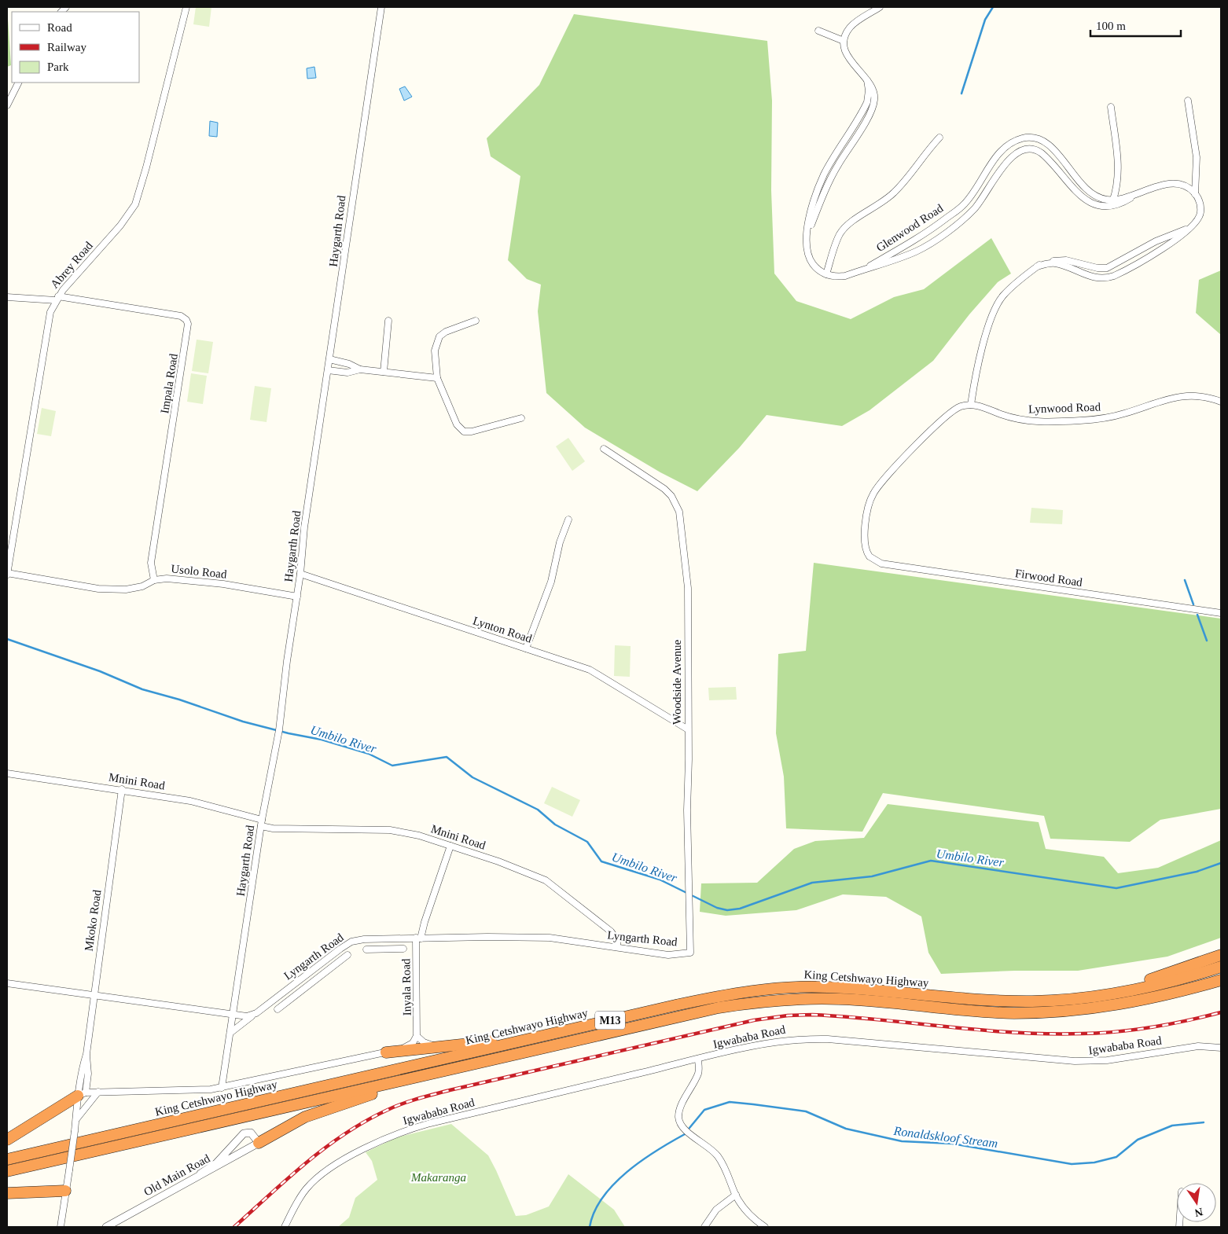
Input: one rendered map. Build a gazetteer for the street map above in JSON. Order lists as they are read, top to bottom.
{
  "streets": {
    "highway": ["King Cetshwayo Highway", "M13"],
    "street": [
      "Glenwood Road",
      "Haygarth Road",
      "Abrey Road",
      "Impala Road",
      "Lynwood Road",
      "Usolo Road",
      "Firwood Road",
      "Lynton Road",
      "Woodside Avenue",
      "Mnini Road",
      "Mkoko Road",
      "Lyngarth Road",
      "Inyala Road",
      "Igwababa Road",
      "Old Main Road"
    ]
  },
  "crossings": [
    ["Haygarth Road", "Usolo Road"],
    ["Haygarth Road", "Lynton Road"],
    ["Haygarth Road", "Mnini Road"],
    ["Haygarth Road", "Lyngarth Road"],
    ["Abrey Road", "Impala Road"],
    ["Abrey Road", "Usolo Road"],
    ["Impala Road", "Usolo Road"],
    ["Lynwood Road", "Firwood Road"],
    ["Lynton Road", "Woodside Avenue"],
    ["Woodside Avenue", "Lyngarth Road"],
    ["Mnini Road", "Mkoko Road"],
    ["Mnini Road", "Lyngarth Road"],
    ["Mnini Road", "Inyala Road"],
    ["Lyngarth Road", "Inyala Road"]
  ],
  "water": ["Umbilo River", "Ronaldskloof Stream"],
  "parks": ["Makaranga"],
  "legend": ["Road", "Railway", "Park"],
  "scale_bar": "100 m",
  "north": "bottom"
}
